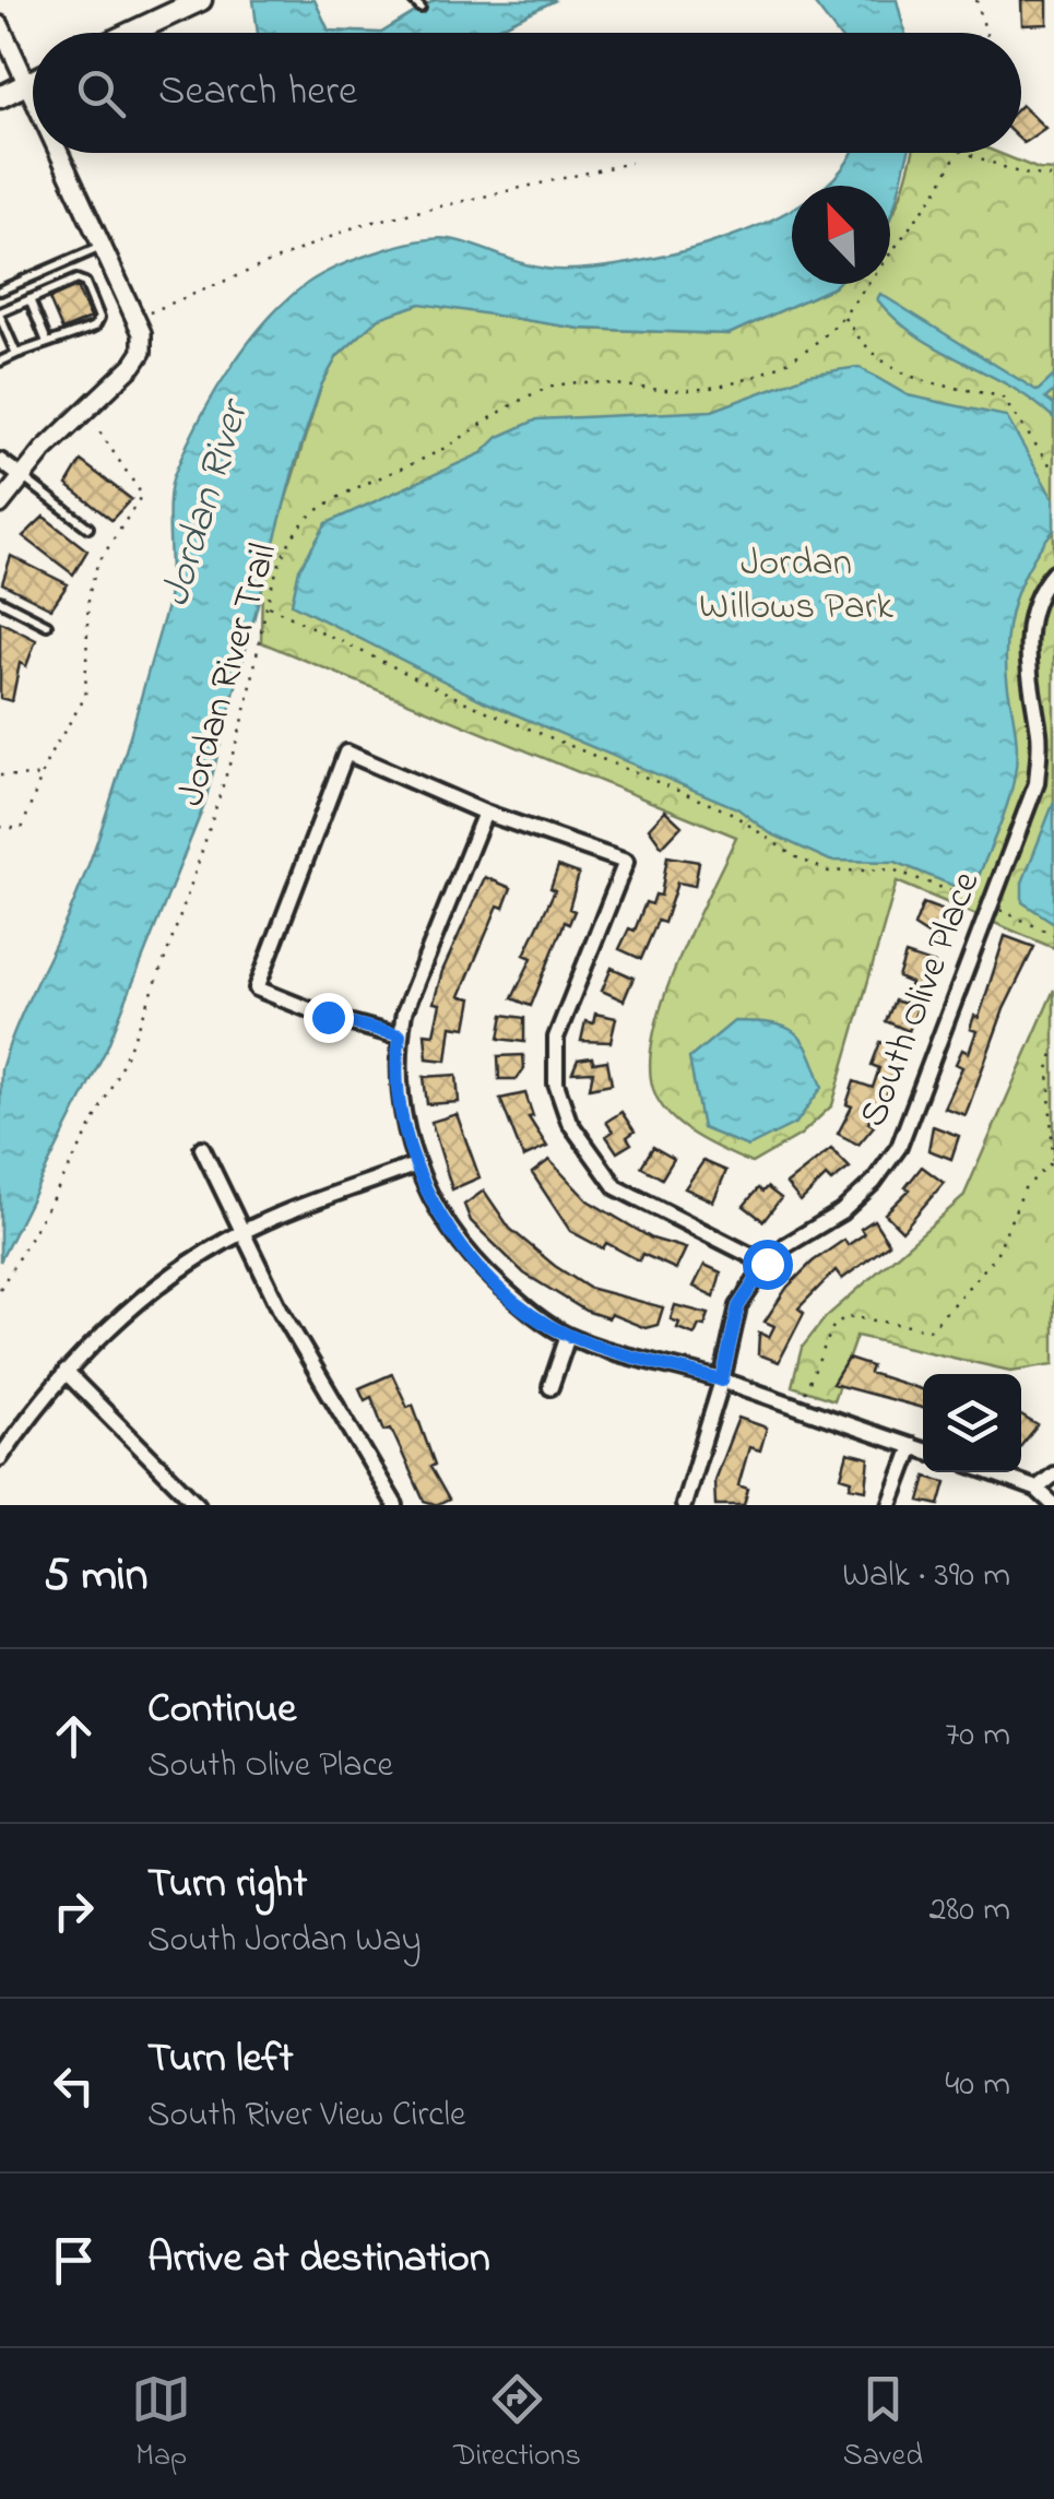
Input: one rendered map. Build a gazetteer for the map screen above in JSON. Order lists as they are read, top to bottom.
{
  "streets": {
    "street": ["South Olive Place"],
    "path": ["Jordan River Trail"]
  },
  "water": ["Jordan River"],
  "parks": ["Jordan Willows Park"],
  "north": "top left",
  "page": {
    "search": "Search here",
    "heading": ["5 min", "Walk · 390 m"],
    "list": [
      ["Continue", "South Olive Place", "70 m"],
      ["Turn right", "South Jordan Way", "280 m"],
      ["Turn left", "South River View Circle", "40 m"],
      "Arrive at destination"
    ],
    "nav": ["Map", "Directions", "Saved"]
  }
}
